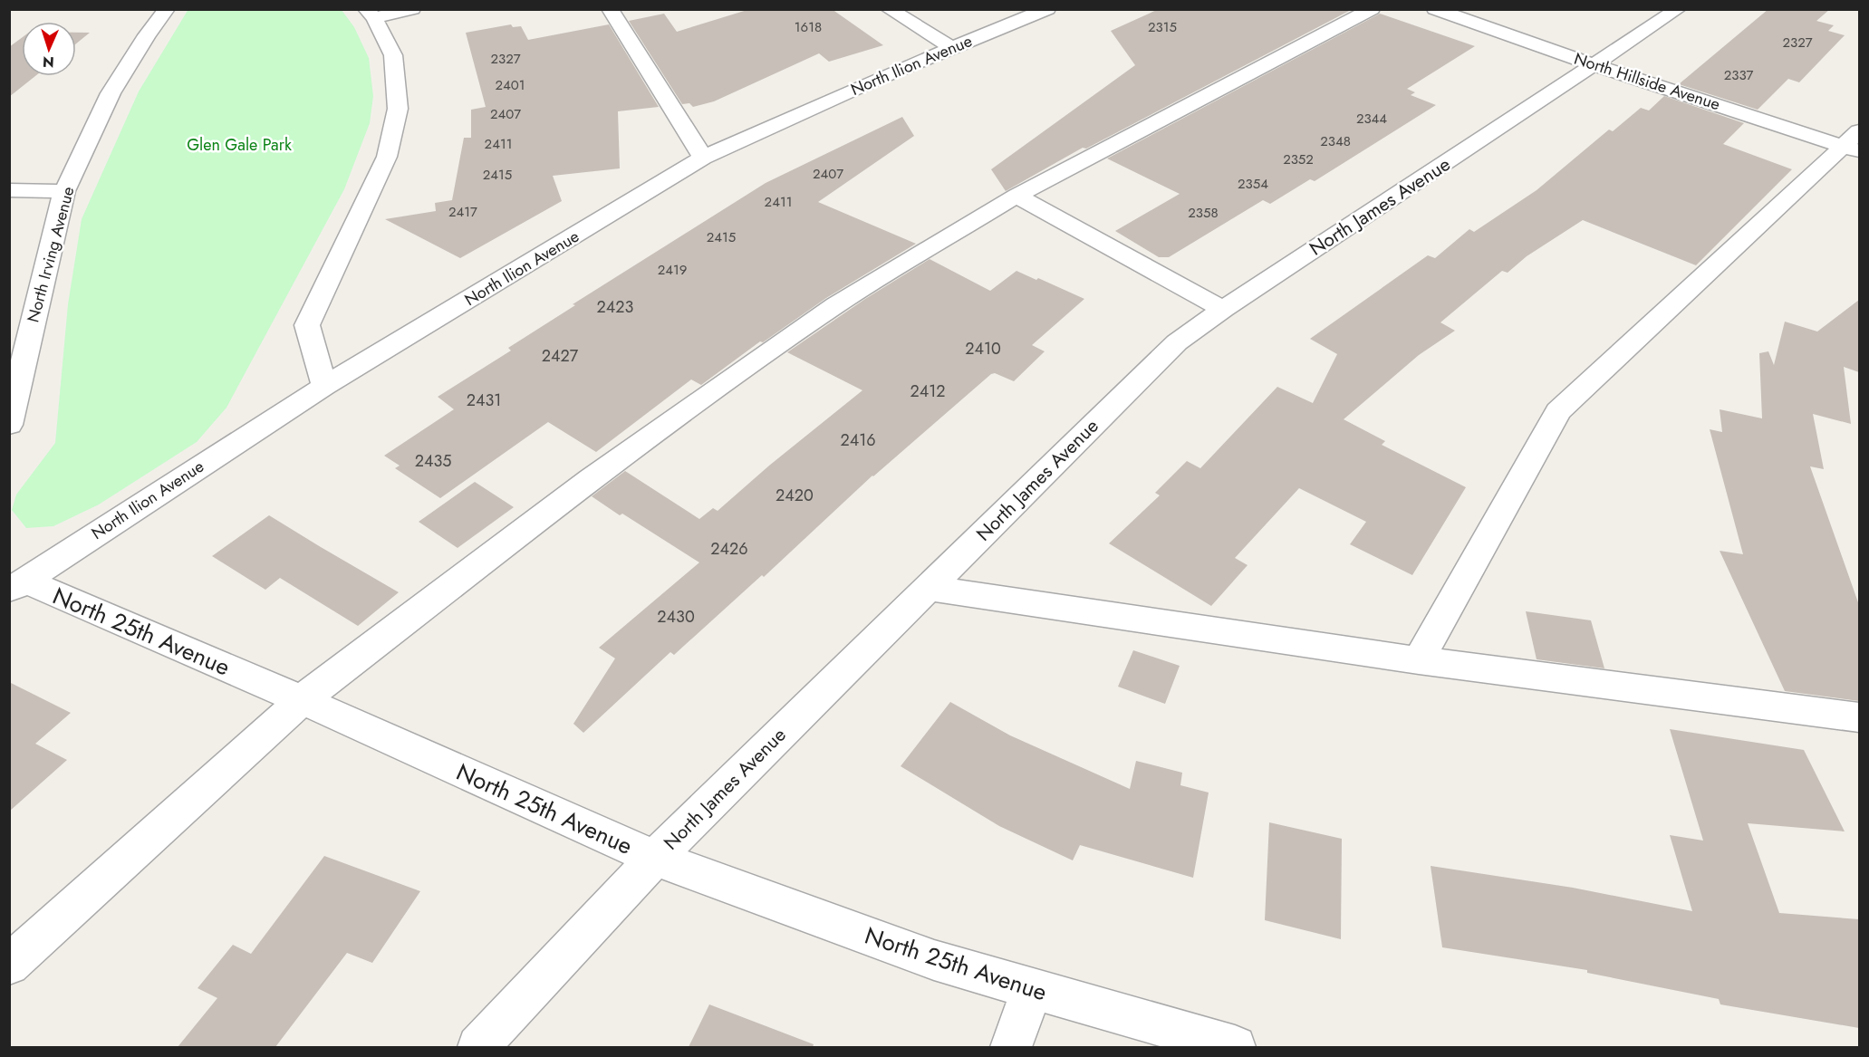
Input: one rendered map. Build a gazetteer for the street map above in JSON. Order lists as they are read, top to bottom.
{
  "streets": {
    "street": [
      "North Ilion Avenue",
      "North Hillside Avenue",
      "North James Avenue",
      "North Irving Avenue",
      "North 25th Avenue"
    ]
  },
  "crossings": [
    ["North Ilion Avenue", "North 25th Avenue"],
    ["North Hillside Avenue", "North James Avenue"],
    ["North James Avenue", "North 25th Avenue"]
  ],
  "parks": ["Glen Gale Park"],
  "house_numbers": [
    "1618",
    "2315",
    "2327",
    "2327",
    "2337",
    "2401",
    "2407",
    "2344",
    "2348",
    "2411",
    "2352",
    "2407",
    "2415",
    "2354",
    "2411",
    "2417",
    "2358",
    "2415",
    "2419",
    "2423",
    "2410",
    "2427",
    "2412",
    "2431",
    "2416",
    "2435",
    "2420",
    "2426",
    "2430"
  ],
  "north": "bottom"
}
